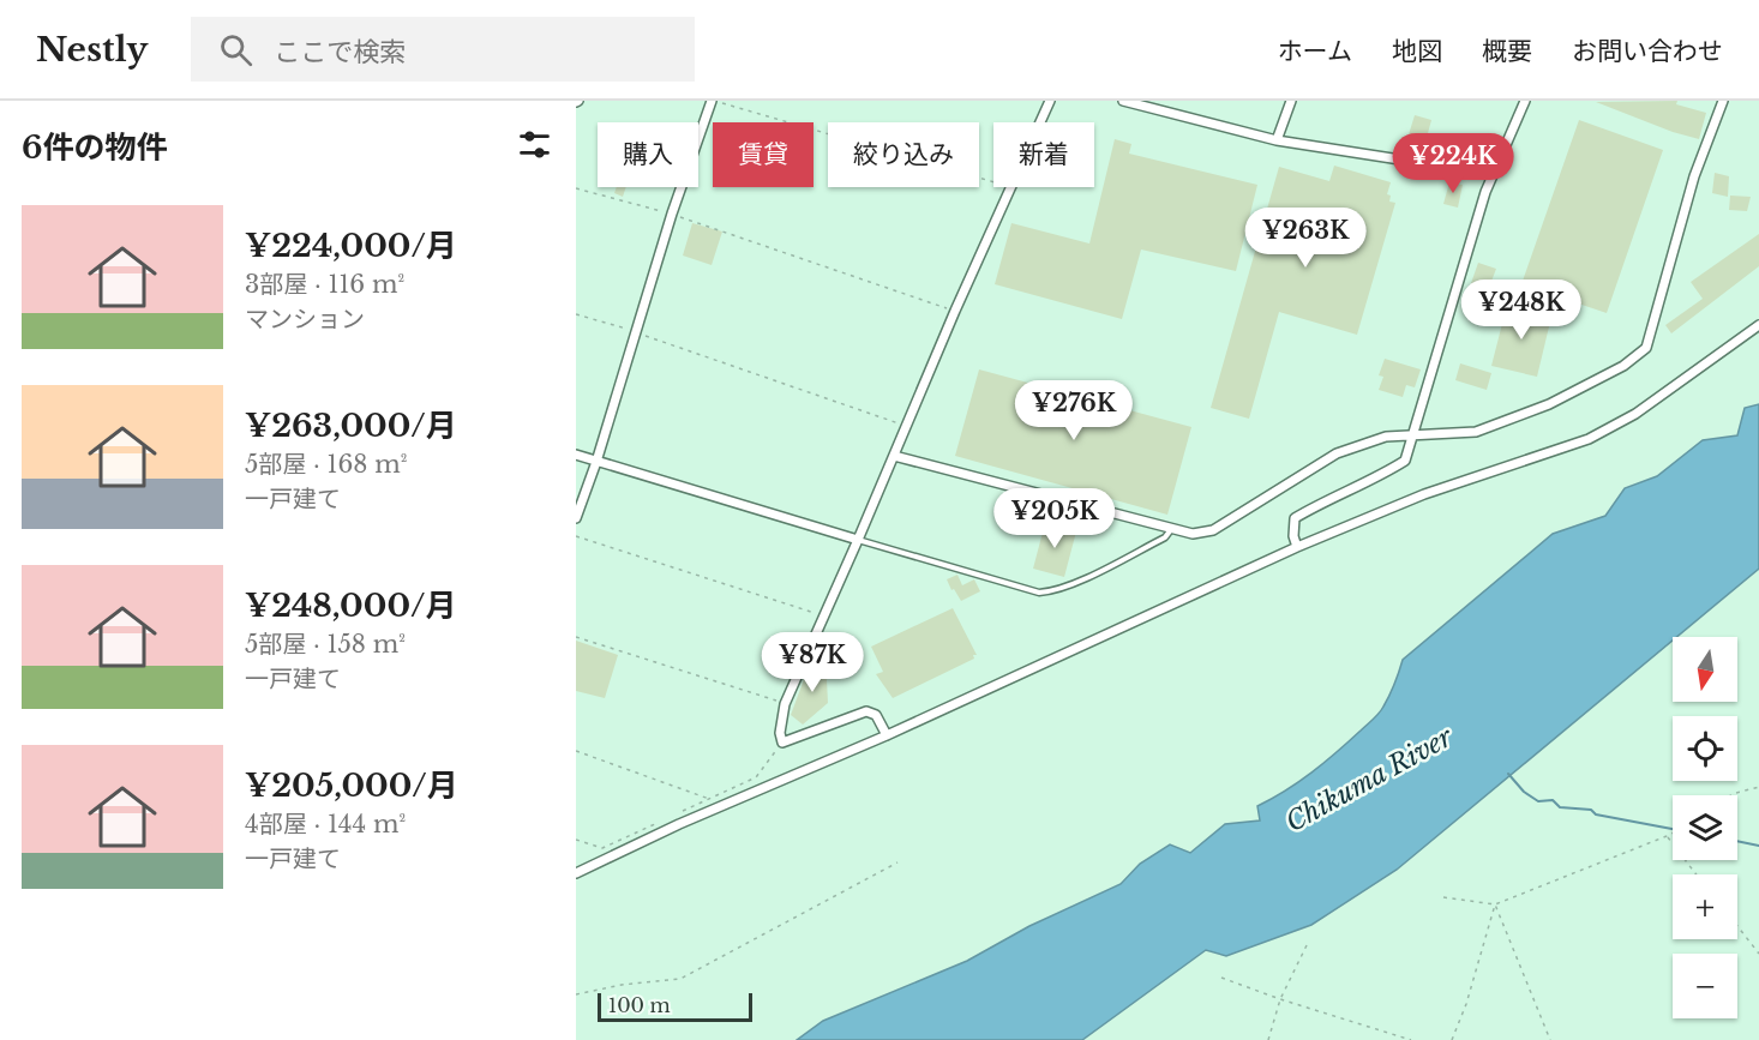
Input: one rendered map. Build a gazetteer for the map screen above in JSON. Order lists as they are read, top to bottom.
{
  "water": ["Chikuma River"],
  "scale_bar": "100 m",
  "north": "bottom",
  "page": {
    "header": "Nestly",
    "search": "ここで検索",
    "nav": [
      "ホーム",
      "地図",
      "概要",
      "お問い合わせ"
    ],
    "heading": "6件の物件",
    "chip": [
      "購入",
      "賃貸",
      "絞り込み",
      "新着"
    ],
    "price": [
      "¥224K",
      "¥263K",
      "¥248K",
      "¥276K",
      "¥205K",
      "¥87K"
    ],
    "list": [
      {
        "name": "¥224,000/月",
        "note": "3部屋 · 116 m² · マンション"
      },
      {
        "name": "¥263,000/月",
        "note": "5部屋 · 168 m² · 一戸建て"
      },
      {
        "name": "¥248,000/月",
        "note": "5部屋 · 158 m² · 一戸建て"
      },
      {
        "name": "¥205,000/月",
        "note": "4部屋 · 144 m² · 一戸建て"
      }
    ],
    "map_buttons": ["+", "−"],
    "scale": "100 m"
  }
}
